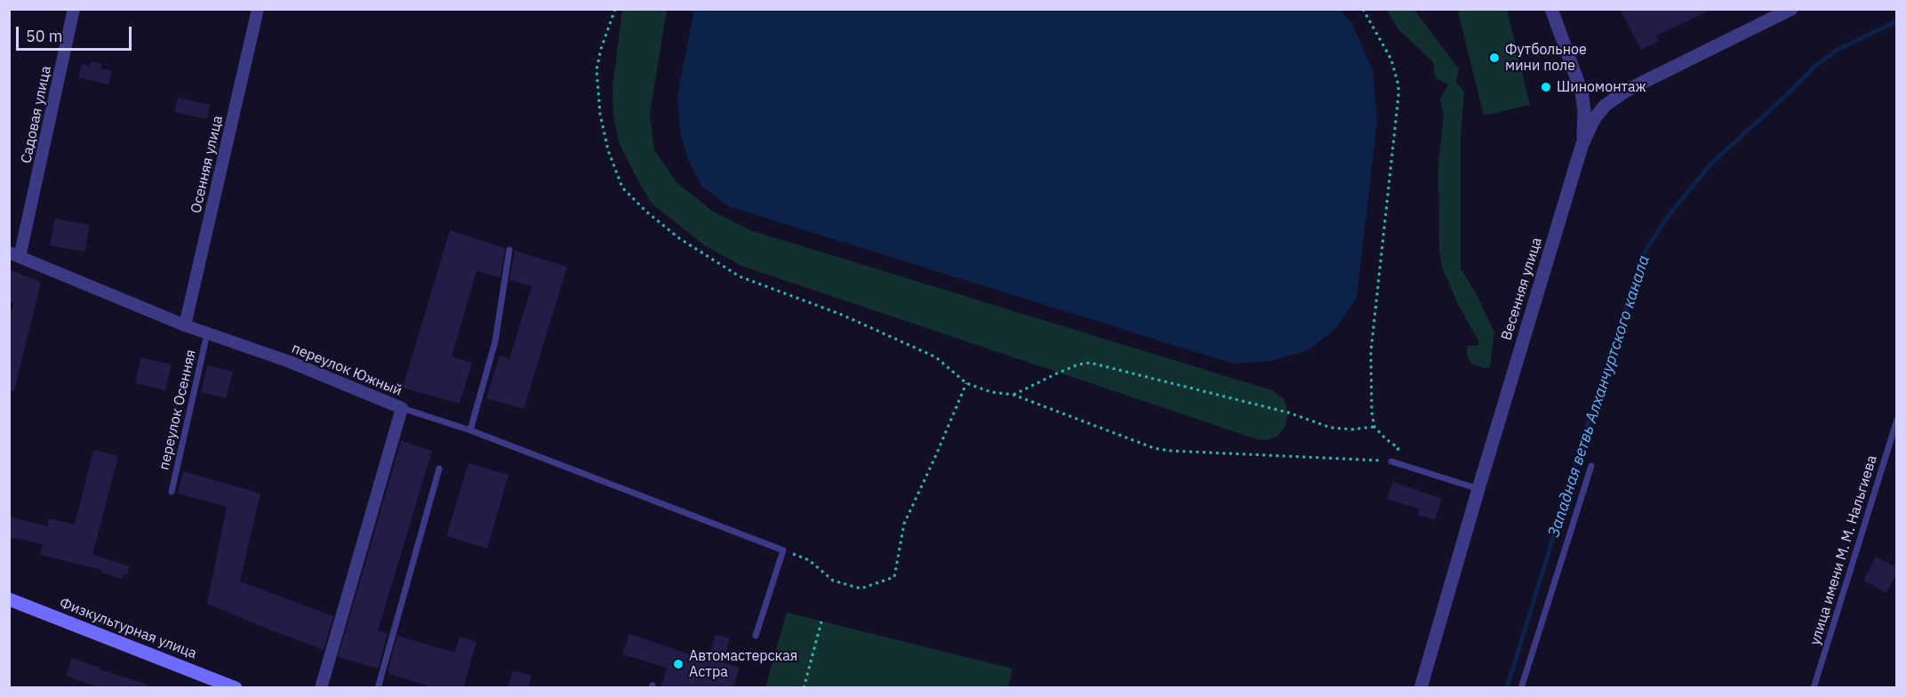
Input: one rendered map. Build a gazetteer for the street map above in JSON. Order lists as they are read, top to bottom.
{
  "streets": {
    "main road": ["Физкультурная улица"],
    "street": [
      "Садовая улица",
      "Осенняя улица",
      "Весенняя улица",
      "переулок Южный"
    ],
    "lane": ["переулок Осенняя", "улица имени М. М. Нальгиева"]
  },
  "crossings": [
    ["Садовая улица", "переулок Южный"],
    ["Осенняя улица", "переулок Южный"],
    ["переулок Южный", "переулок Осенняя"]
  ],
  "water": ["Западная ветвь Алханчуртского канала"],
  "places": ["Футбольное мини поле", "Шиномонтаж", "Автомастерская Астра"],
  "scale_bar": "50 m"
}
